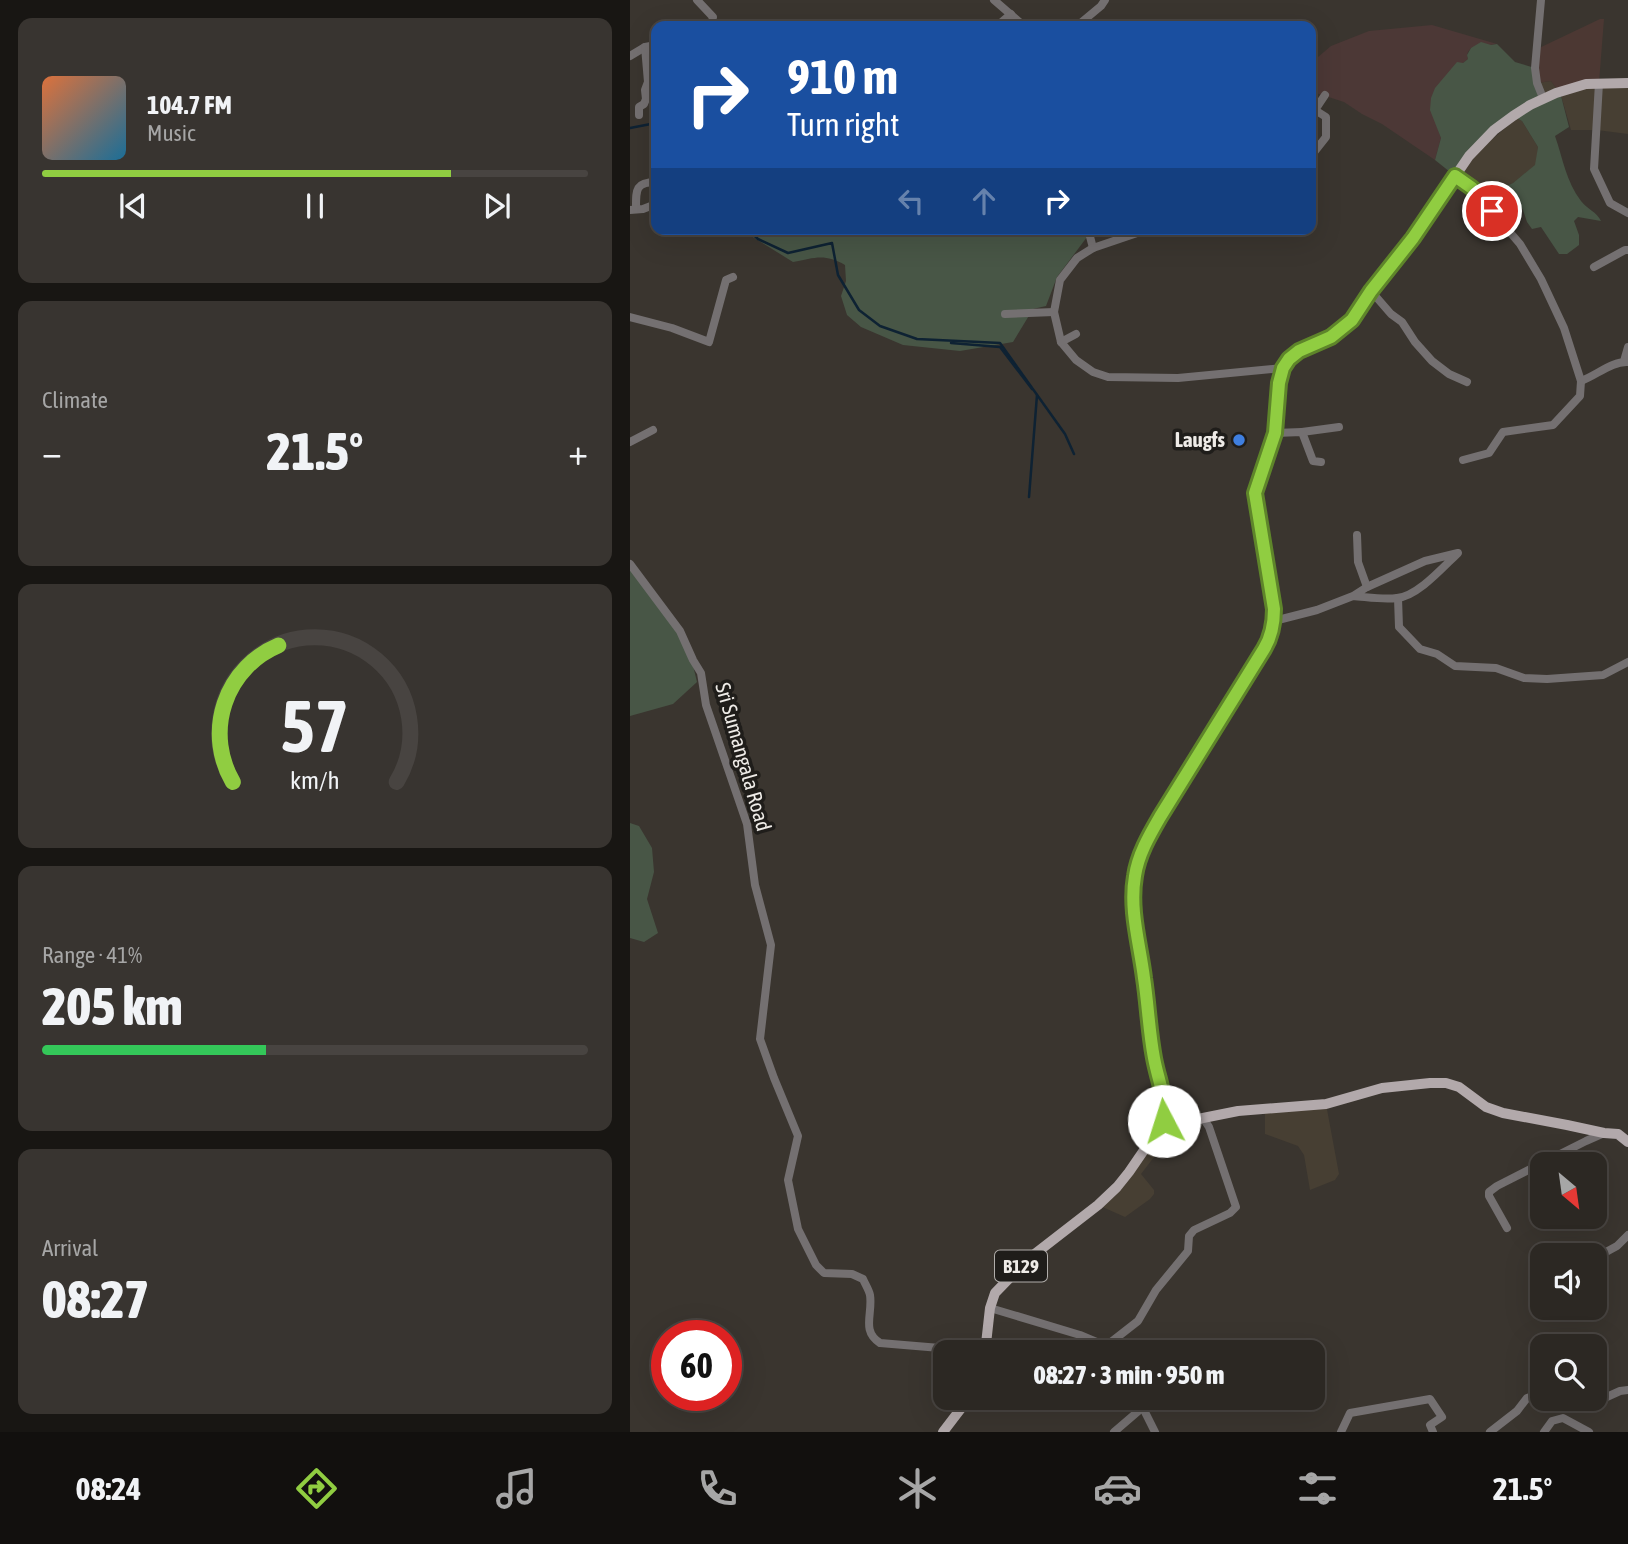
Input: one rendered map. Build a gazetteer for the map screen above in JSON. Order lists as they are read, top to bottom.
{
  "streets": {
    "main road": ["B129"],
    "street": ["Sri Sumangala Road"]
  },
  "places": ["Laugfs"],
  "north": "bottom right",
  "page": {
    "turn": ["910 m", "Turn right"],
    "song": ["104.7 FM", "Music"],
    "tile": [
      "Climate",
      ["Range · 41%", "205 km"],
      ["Arrival", "08:27"]
    ],
    "heat": ["−", "21.5°", "+"],
    "limit": "60",
    "trip": "08:27 · 3 min · 950 m",
    "tabs": ["08:24", "21.5°"],
    "gauge": ["57", "km/h"]
  }
}
